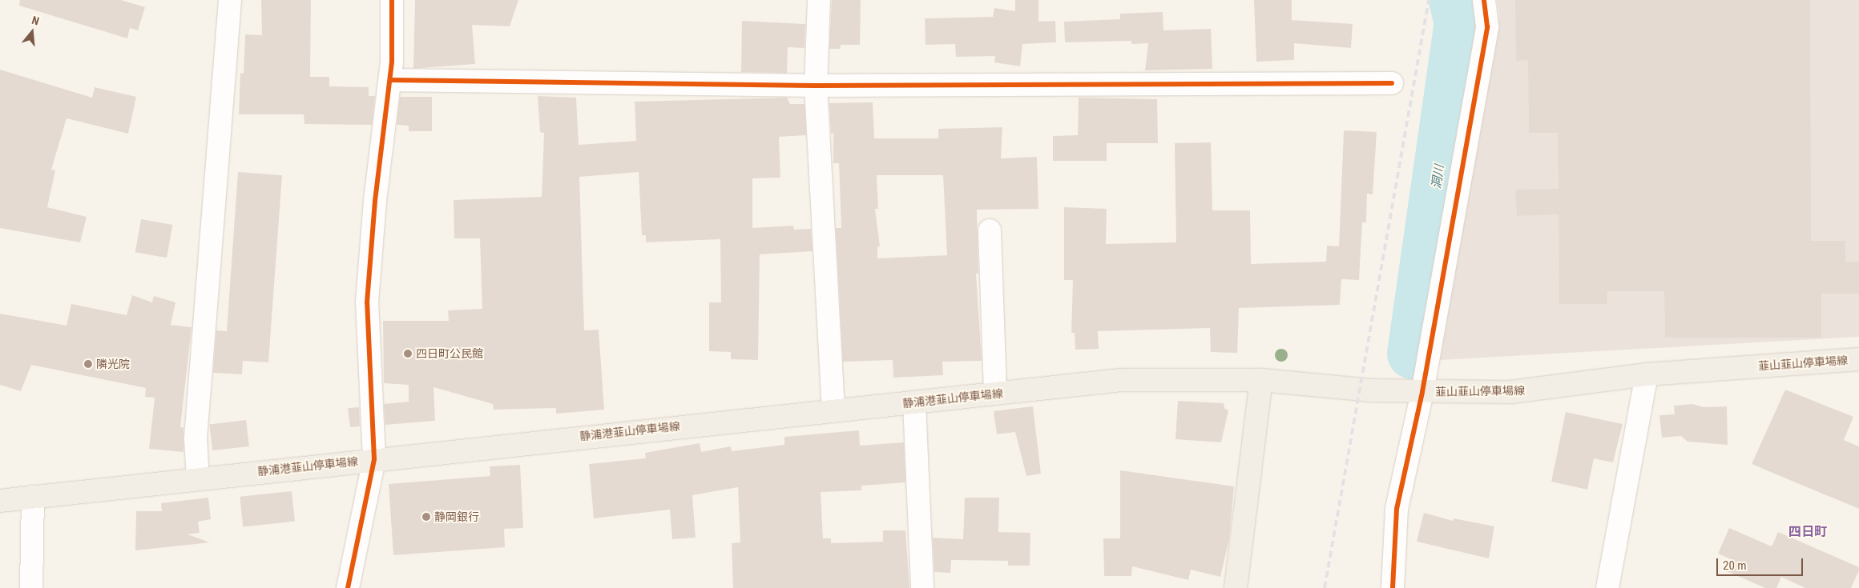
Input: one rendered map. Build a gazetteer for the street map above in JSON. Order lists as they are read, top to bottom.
{
  "streets": {
    "main road": ["韮山韮山停車場線", "静浦港韮山停車場線"]
  },
  "crossings": [
    ["韮山韮山停車場線", "静浦港韮山停車場線"]
  ],
  "districts": ["四日町"],
  "water": ["洞川"],
  "places": ["四日町公民館", "隣光院", "静岡銀行"],
  "scale_bar": "20 m",
  "north": "top"
}
